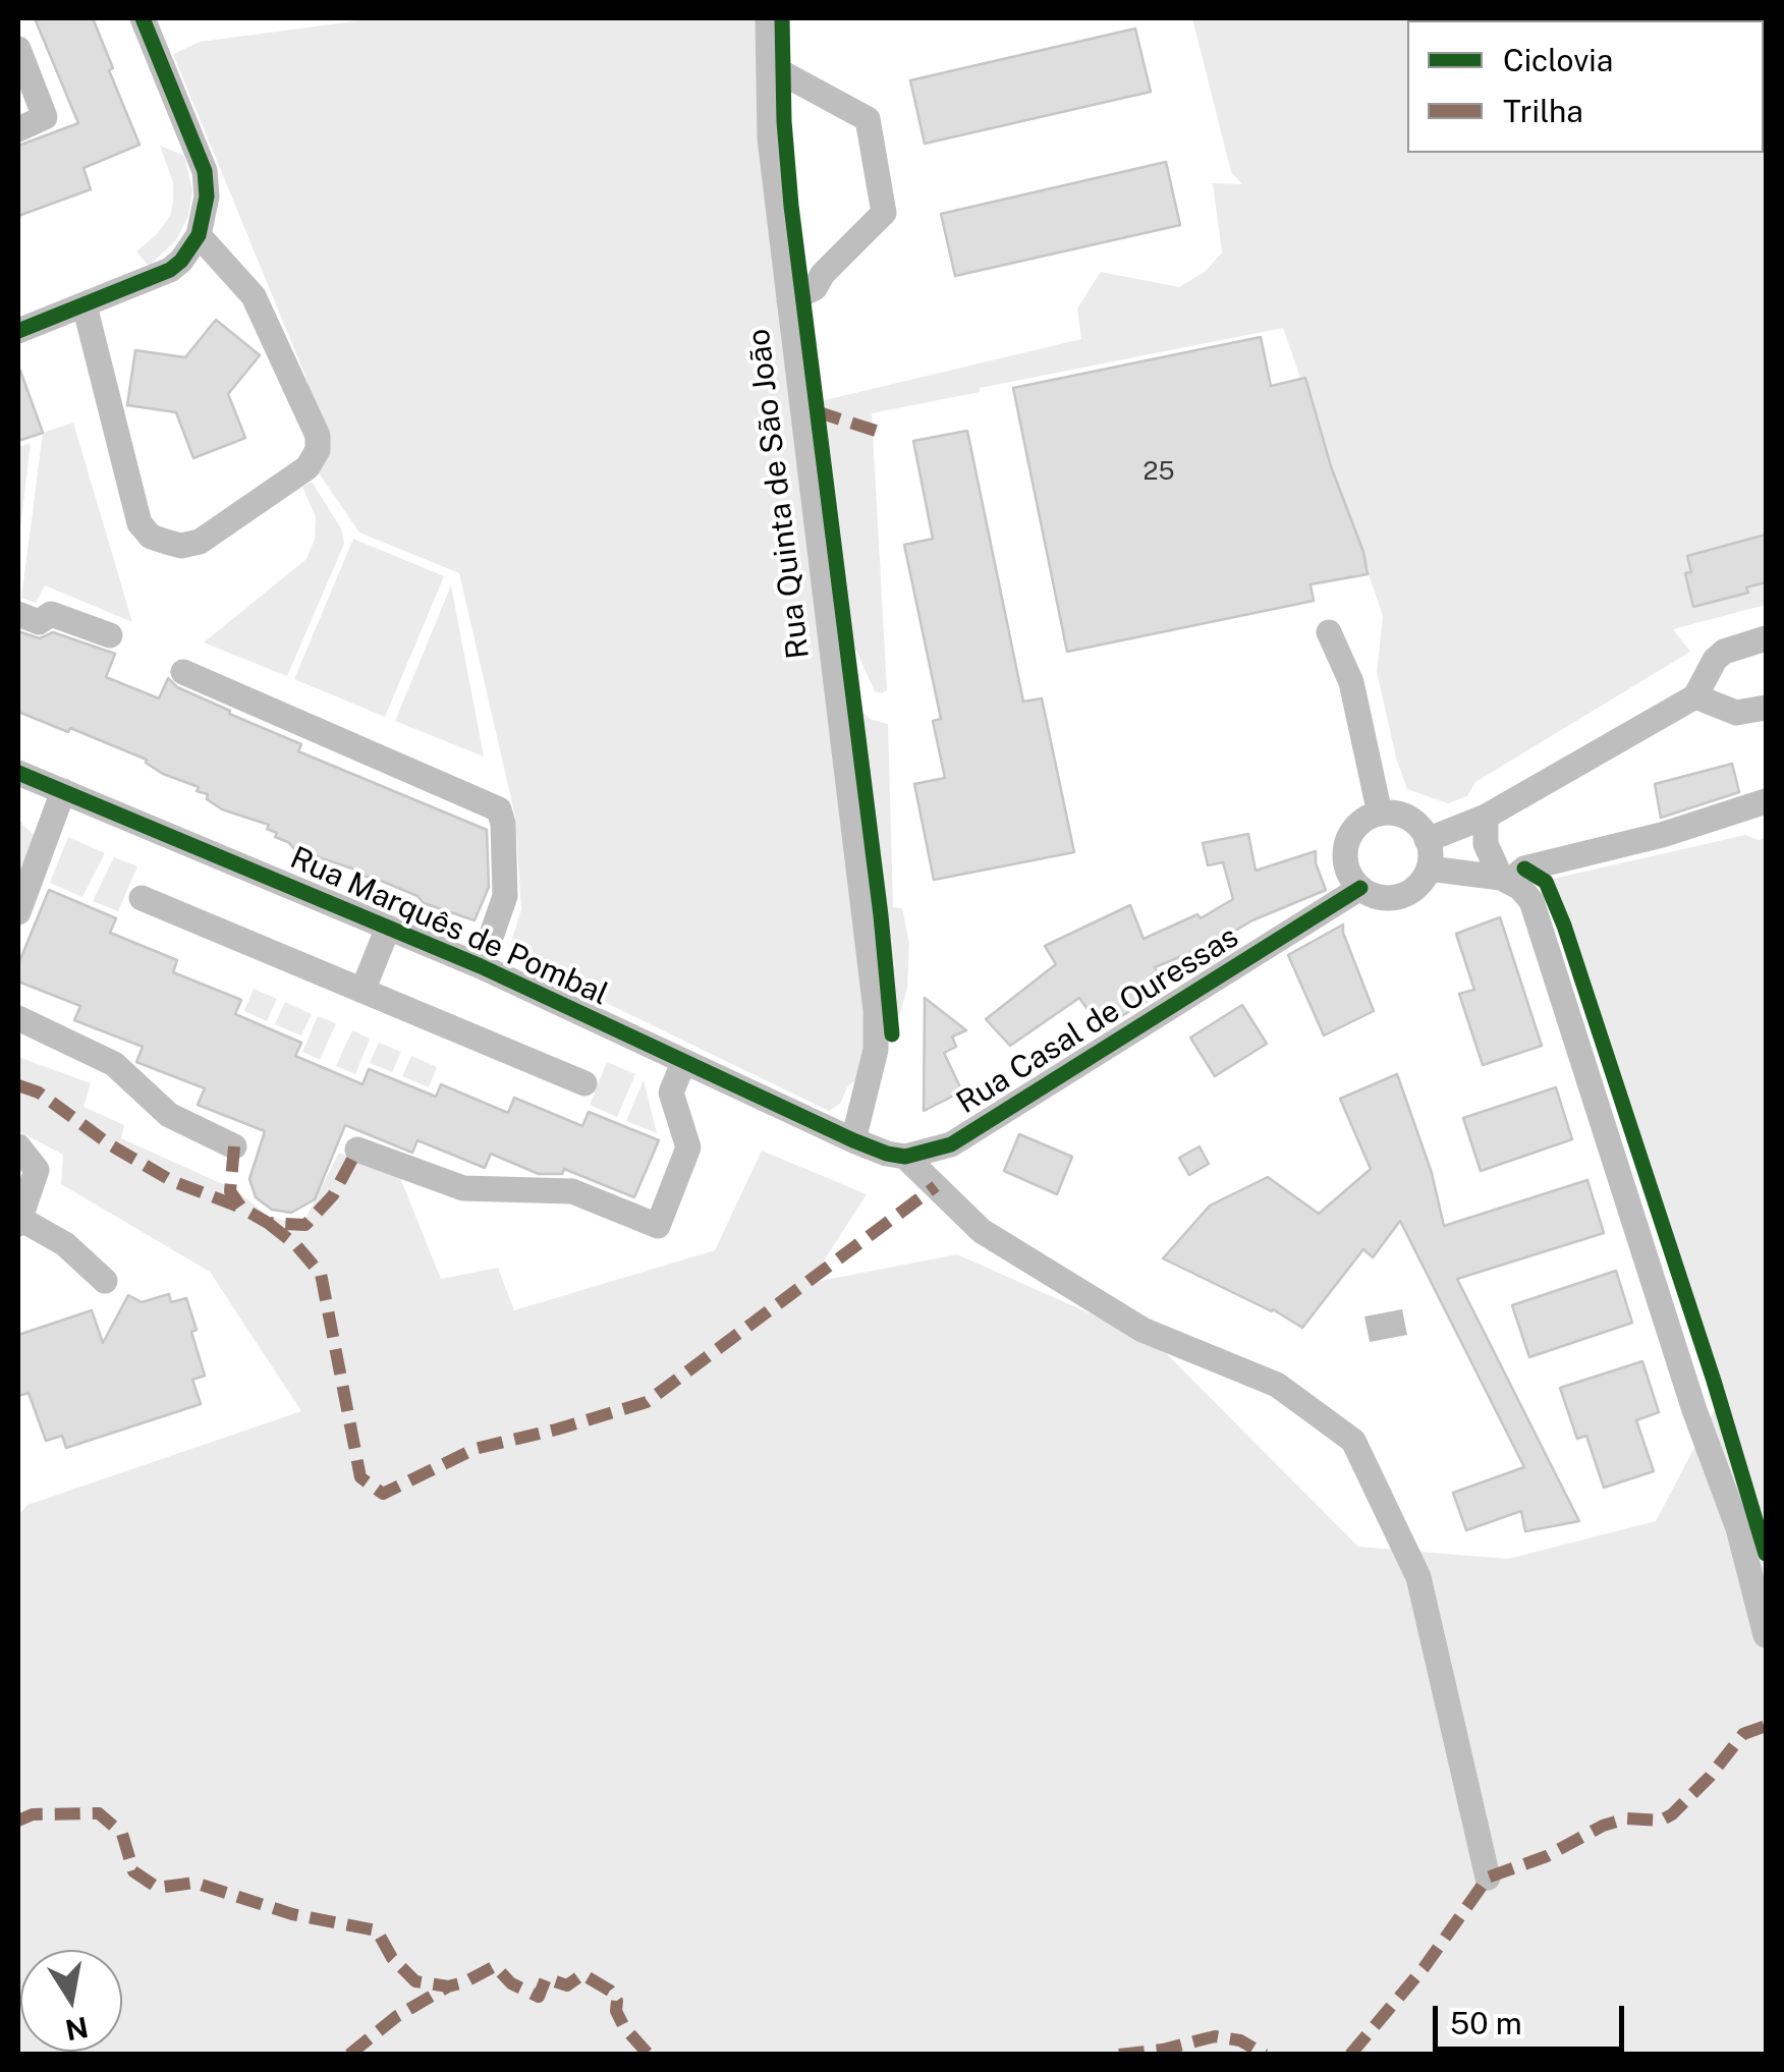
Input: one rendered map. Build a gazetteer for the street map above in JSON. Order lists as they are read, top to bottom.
{
  "streets": {
    "street": ["Rua Quinta de São João", "Rua Marquês de Pombal", "Rua Casal de Ouressas"]
  },
  "crossings": [
    ["Rua Quinta de São João", "Rua Marquês de Pombal"]
  ],
  "house_numbers": ["25"],
  "legend": ["Ciclovia", "Trilha"],
  "scale_bar": "50 m",
  "north": "bottom"
}
